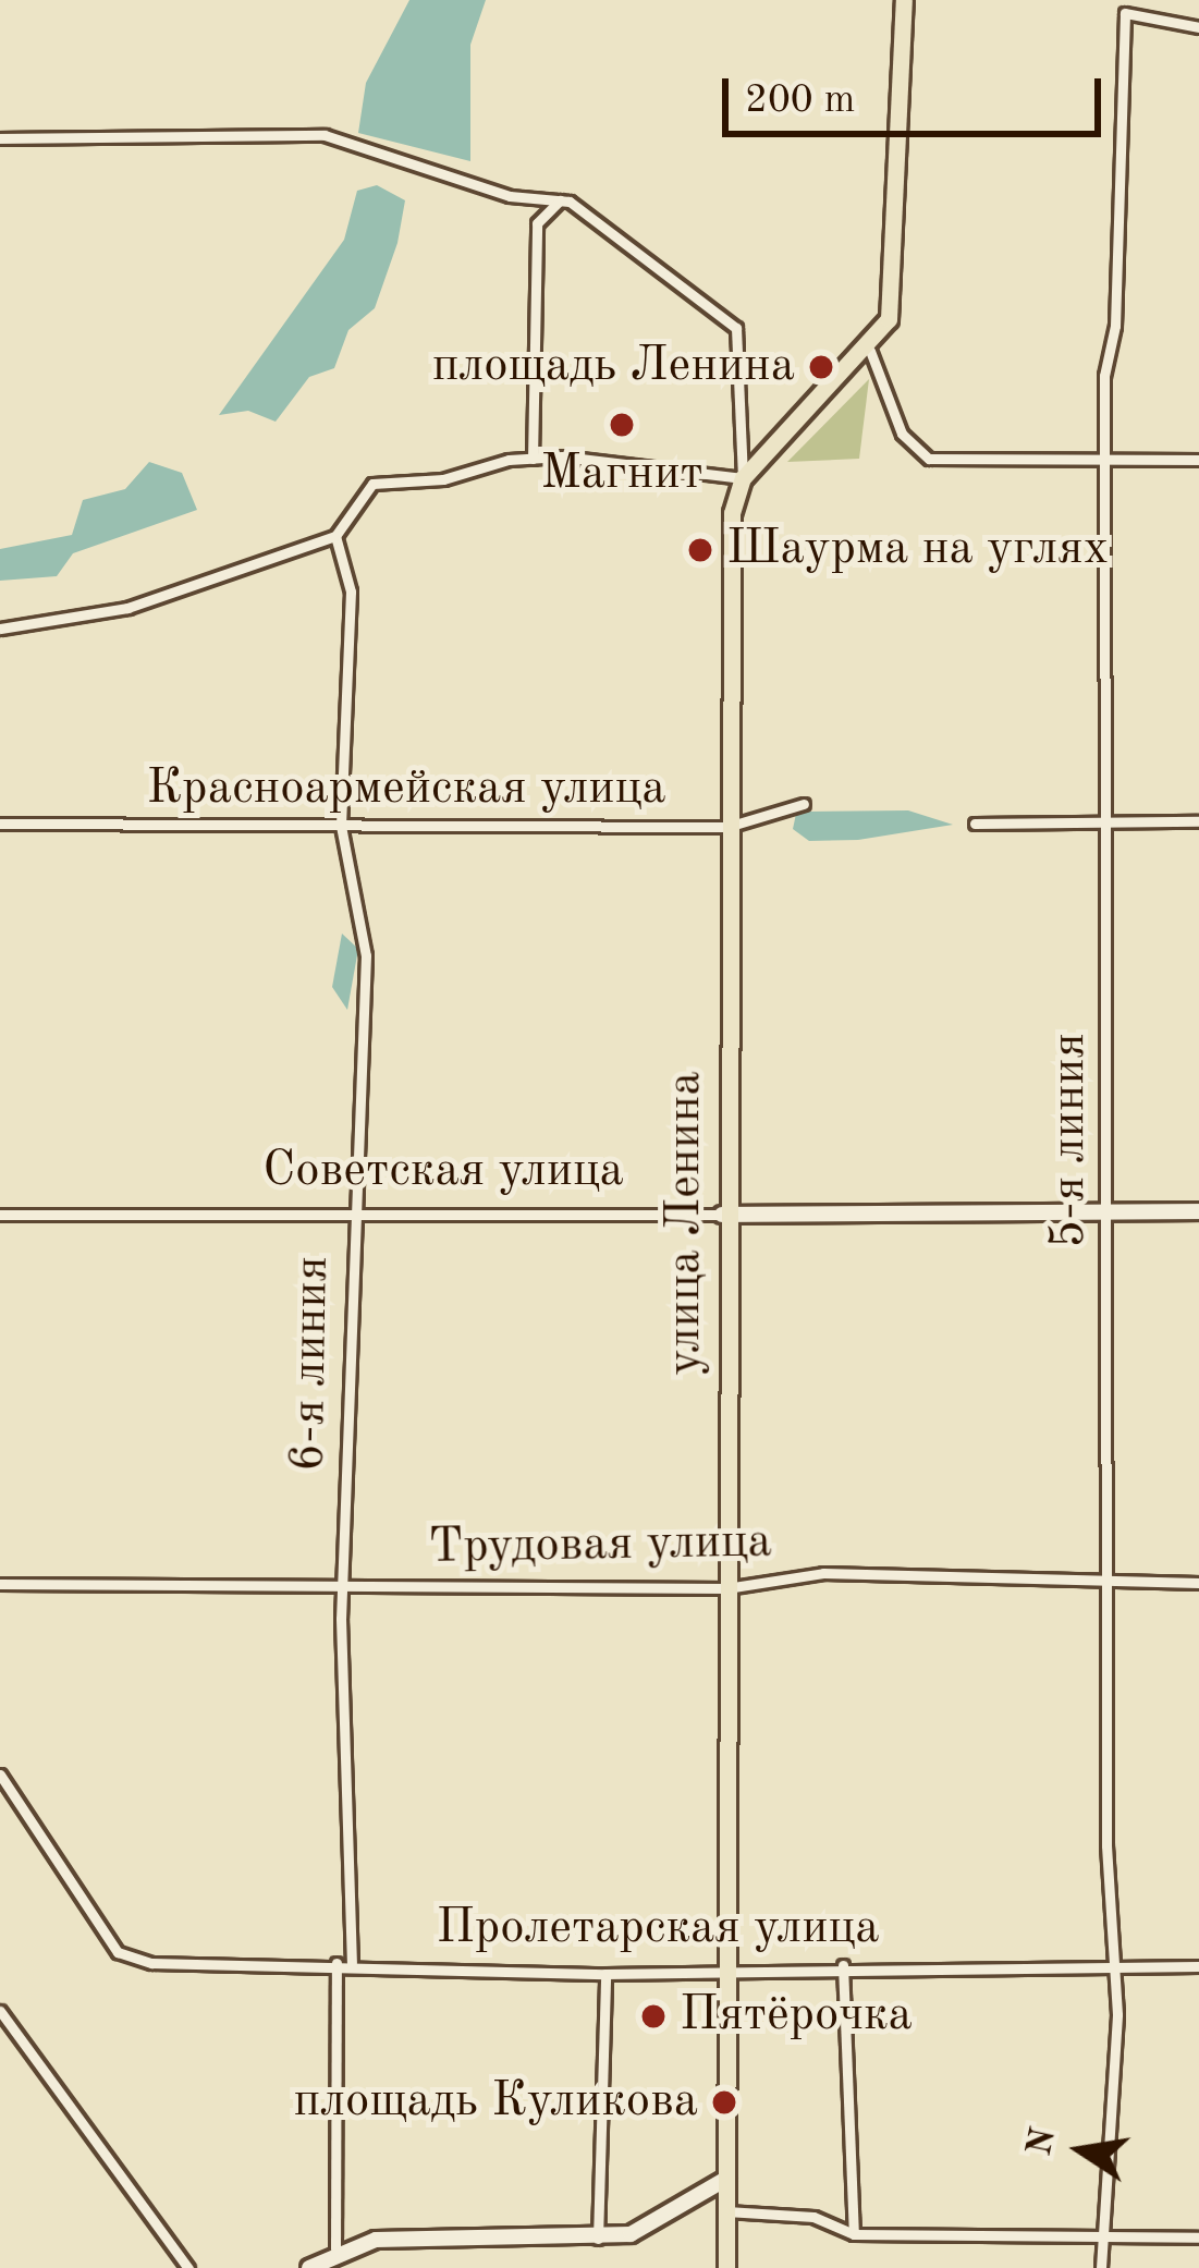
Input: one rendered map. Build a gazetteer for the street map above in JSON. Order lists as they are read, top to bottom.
{
  "streets": {
    "main road": ["Советская улица", "улица Ленина"],
    "street": [
      "Красноармейская улица",
      "5-я линия",
      "6-я линия",
      "Трудовая улица",
      "Пролетарская улица"
    ]
  },
  "crossings": [
    ["Красноармейская улица", "улица Ленина"],
    ["Красноармейская улица", "6-я линия"],
    ["5-я линия", "Советская улица"],
    ["5-я линия", "Трудовая улица"],
    ["5-я линия", "Пролетарская улица"],
    ["Советская улица", "улица Ленина"],
    ["Советская улица", "6-я линия"],
    ["улица Ленина", "Трудовая улица"],
    ["улица Ленина", "Пролетарская улица"],
    ["6-я линия", "Трудовая улица"],
    ["6-я линия", "Пролетарская улица"]
  ],
  "places": [
    "площадь Ленина",
    "Магнит",
    "Шаурма на углях",
    "Пятёрочка",
    "площадь Куликова"
  ],
  "scale_bar": "200 m",
  "north": "left"
}
